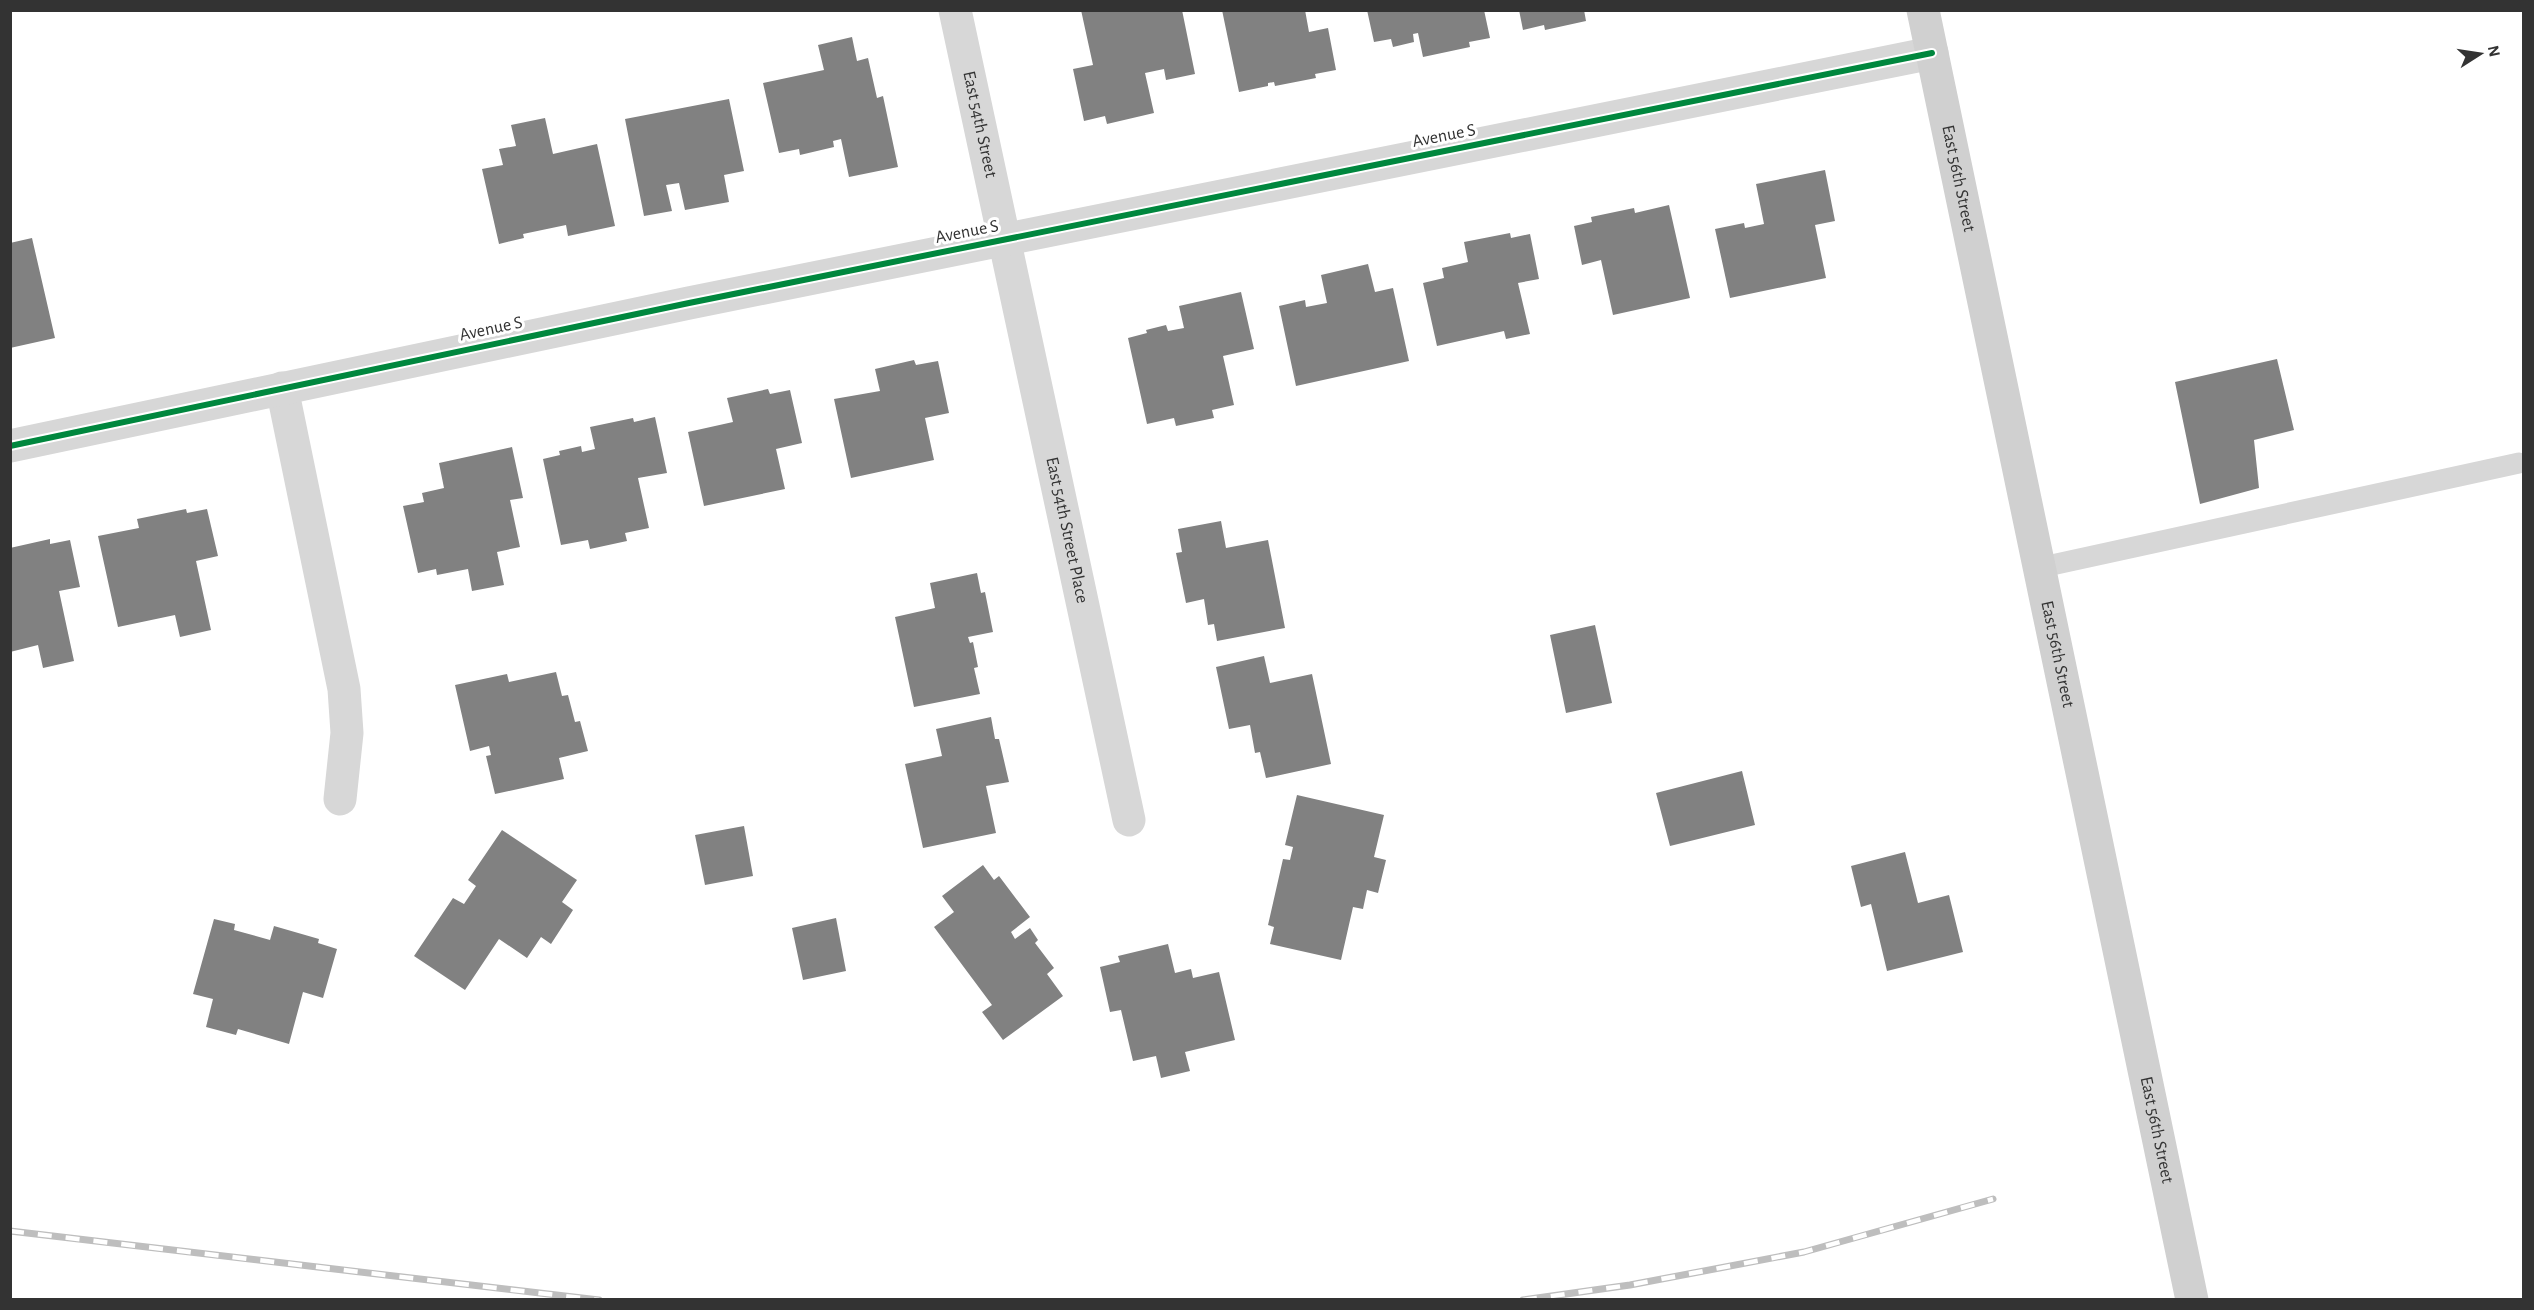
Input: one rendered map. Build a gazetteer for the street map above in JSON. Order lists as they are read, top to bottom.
{
  "streets": {
    "main road": ["East 56th Street"],
    "street": ["East 54th Street", "Avenue S", "East 54th Street Place"]
  },
  "crossings": [
    ["East 54th Street", "Avenue S"],
    ["East 54th Street", "East 54th Street Place"],
    ["Avenue S", "East 56th Street"],
    ["Avenue S", "East 54th Street Place"]
  ],
  "north": "right"
}
